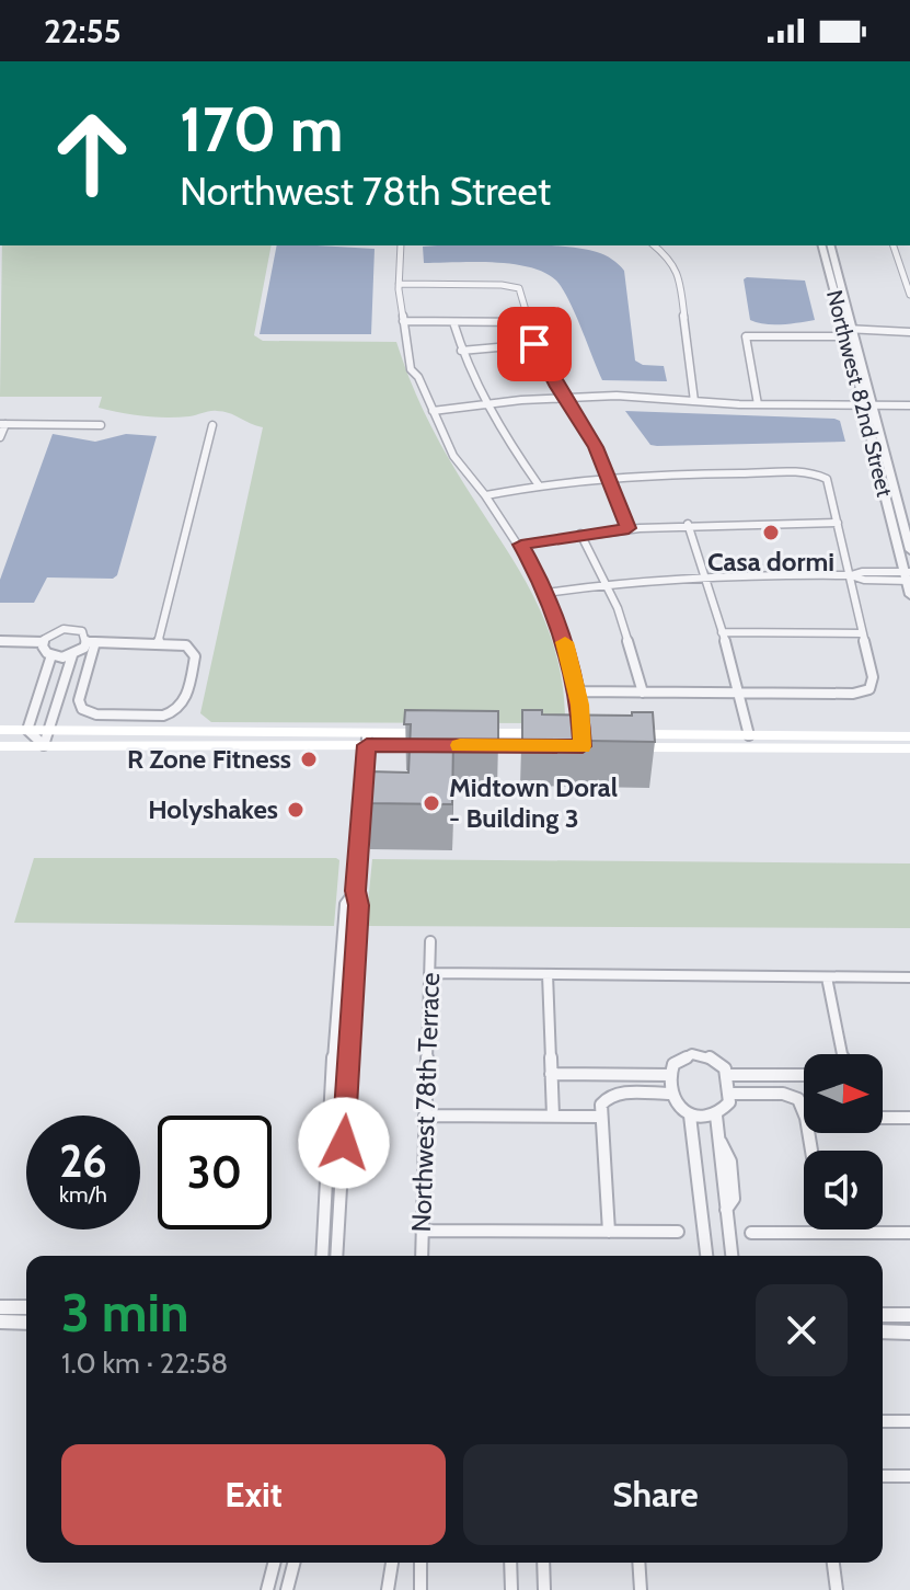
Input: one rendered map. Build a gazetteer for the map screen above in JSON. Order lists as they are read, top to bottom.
{
  "streets": {
    "street": ["Northwest 82nd Street", "Northwest 78th Terrace"]
  },
  "places": [
    "Casa dormi",
    "R Zone Fitness",
    "Midtown Doral - Building 3",
    "Holyshakes"
  ],
  "north": "right",
  "page": {
    "status": "22:55",
    "turn": ["170 m", "Northwest 78th Street"],
    "speed": "26 km/h",
    "limit": "30",
    "heading": ["3 min", "1.0 km · 22:58"],
    "buttons": ["Exit", "Share"]
  }
}
